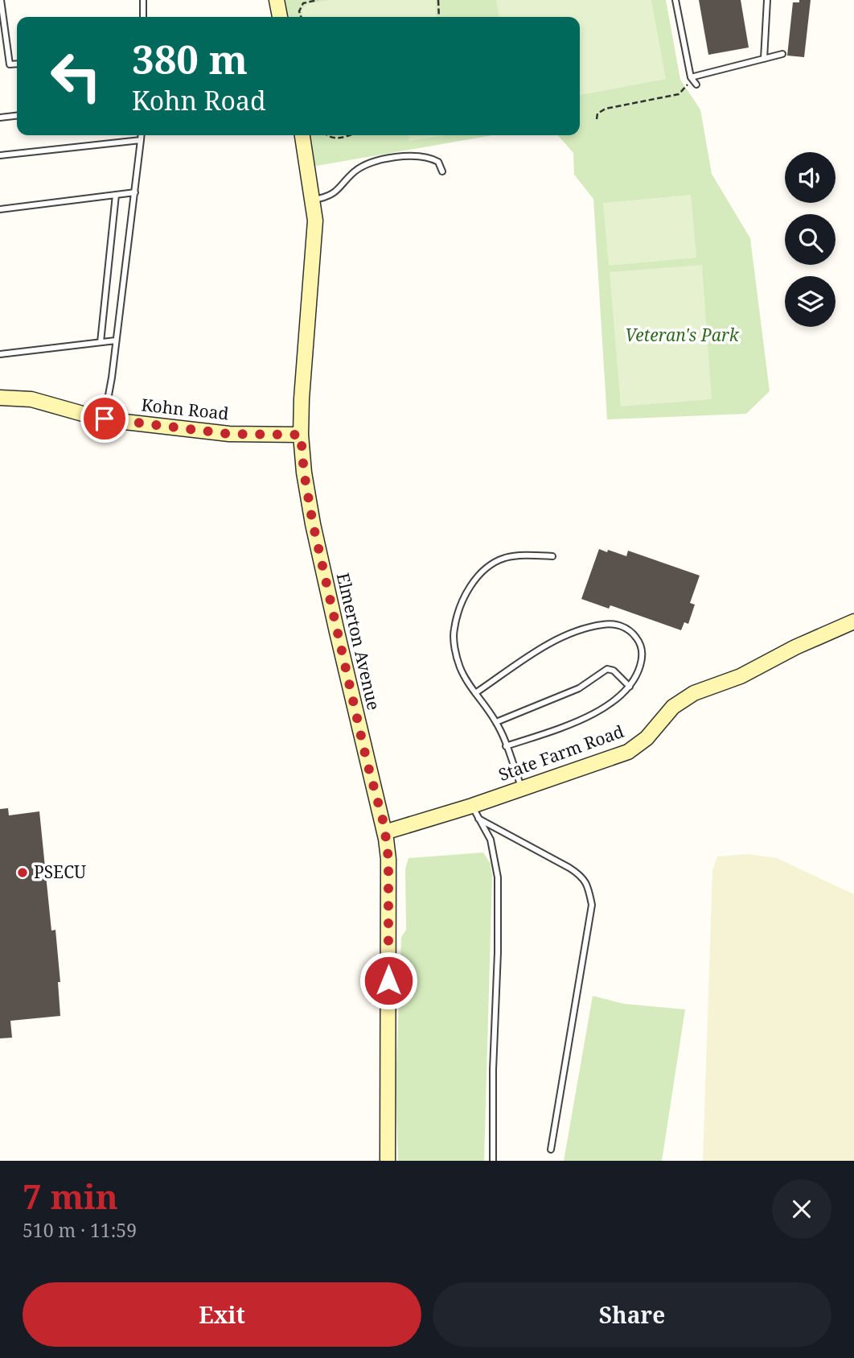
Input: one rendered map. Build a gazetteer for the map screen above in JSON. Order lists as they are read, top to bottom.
{
  "streets": {
    "main road": ["Kohn Road", "Elmerton Avenue", "State Farm Road"]
  },
  "crossings": [
    ["Kohn Road", "Elmerton Avenue"],
    ["Elmerton Avenue", "State Farm Road"]
  ],
  "parks": ["Veteran's Park"],
  "places": ["PSECU"],
  "page": {
    "turn": ["380 m", "Kohn Road"],
    "heading": ["7 min", "510 m · 11:59"],
    "buttons": ["Exit", "Share"]
  }
}
